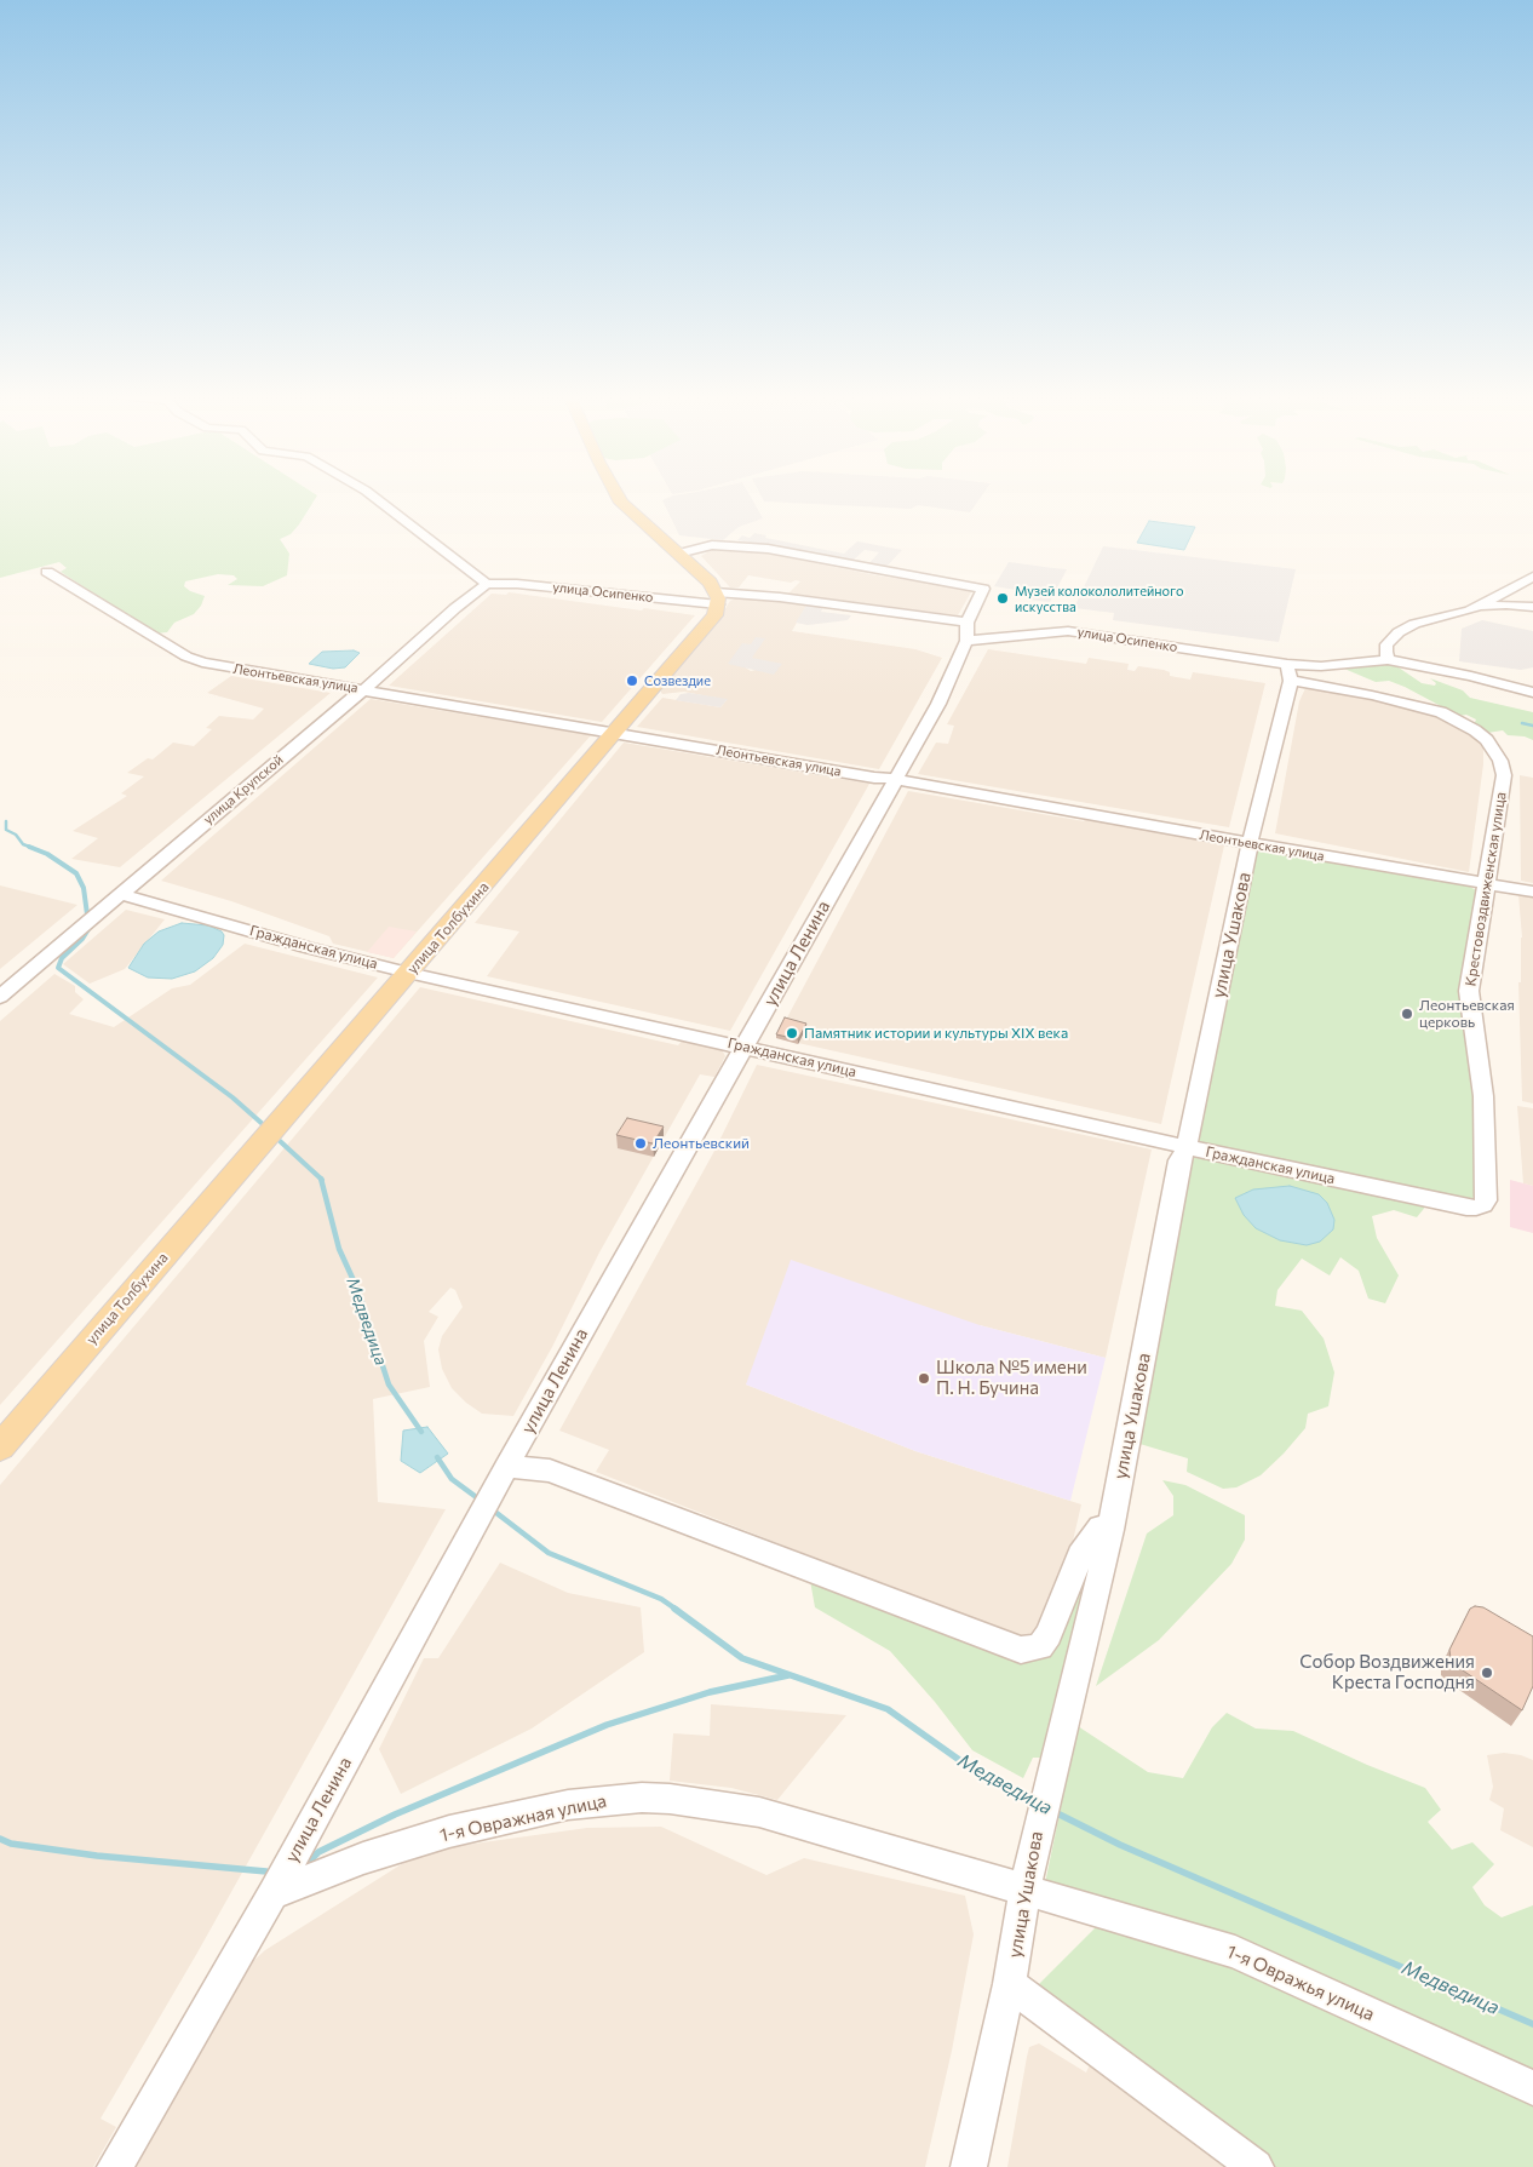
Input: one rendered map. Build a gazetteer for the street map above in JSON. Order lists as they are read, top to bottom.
{
  "streets": {
    "main road": ["улица Толбухина"],
    "street": [
      "улица Осипенко",
      "Леонтьевская улица",
      "улица Крупской",
      "Крестовоздвиженская улица",
      "улица Ушакова",
      "Гражданская улица",
      "улица Ленина",
      "1-я Овражная улица",
      "1-я Овражья улица"
    ]
  },
  "crossings": [
    ["улица Осипенко", "улица Крупской"],
    ["улица Осипенко", "Крестовоздвиженская улица"],
    ["улица Осипенко", "улица Толбухина"],
    ["улица Осипенко", "улица Ушакова"],
    ["улица Осипенко", "улица Ленина"],
    ["Леонтьевская улица", "улица Крупской"],
    ["Леонтьевская улица", "Крестовоздвиженская улица"],
    ["Леонтьевская улица", "улица Толбухина"],
    ["Леонтьевская улица", "улица Ушакова"],
    ["Леонтьевская улица", "улица Ленина"],
    ["улица Крупской", "Гражданская улица"],
    ["Крестовоздвиженская улица", "Гражданская улица"],
    ["улица Толбухина", "Гражданская улица"],
    ["улица Ушакова", "Гражданская улица"],
    ["улица Ушакова", "1-я Овражная улица"],
    ["улица Ушакова", "1-я Овражья улица"],
    ["Гражданская улица", "улица Ленина"],
    ["улица Ленина", "1-я Овражная улица"],
    ["1-я Овражная улица", "1-я Овражья улица"]
  ],
  "water": ["Медведица"],
  "places": [
    "Музей колокололитейного искусства",
    "Созвездие",
    "Леонтьевская церковь",
    "Памятник истории и культуры XIX века",
    "Леонтьевский",
    "Школа №5 имени П. Н. Бучина",
    "Собор Воздвижения Креста Господня"
  ]
}
